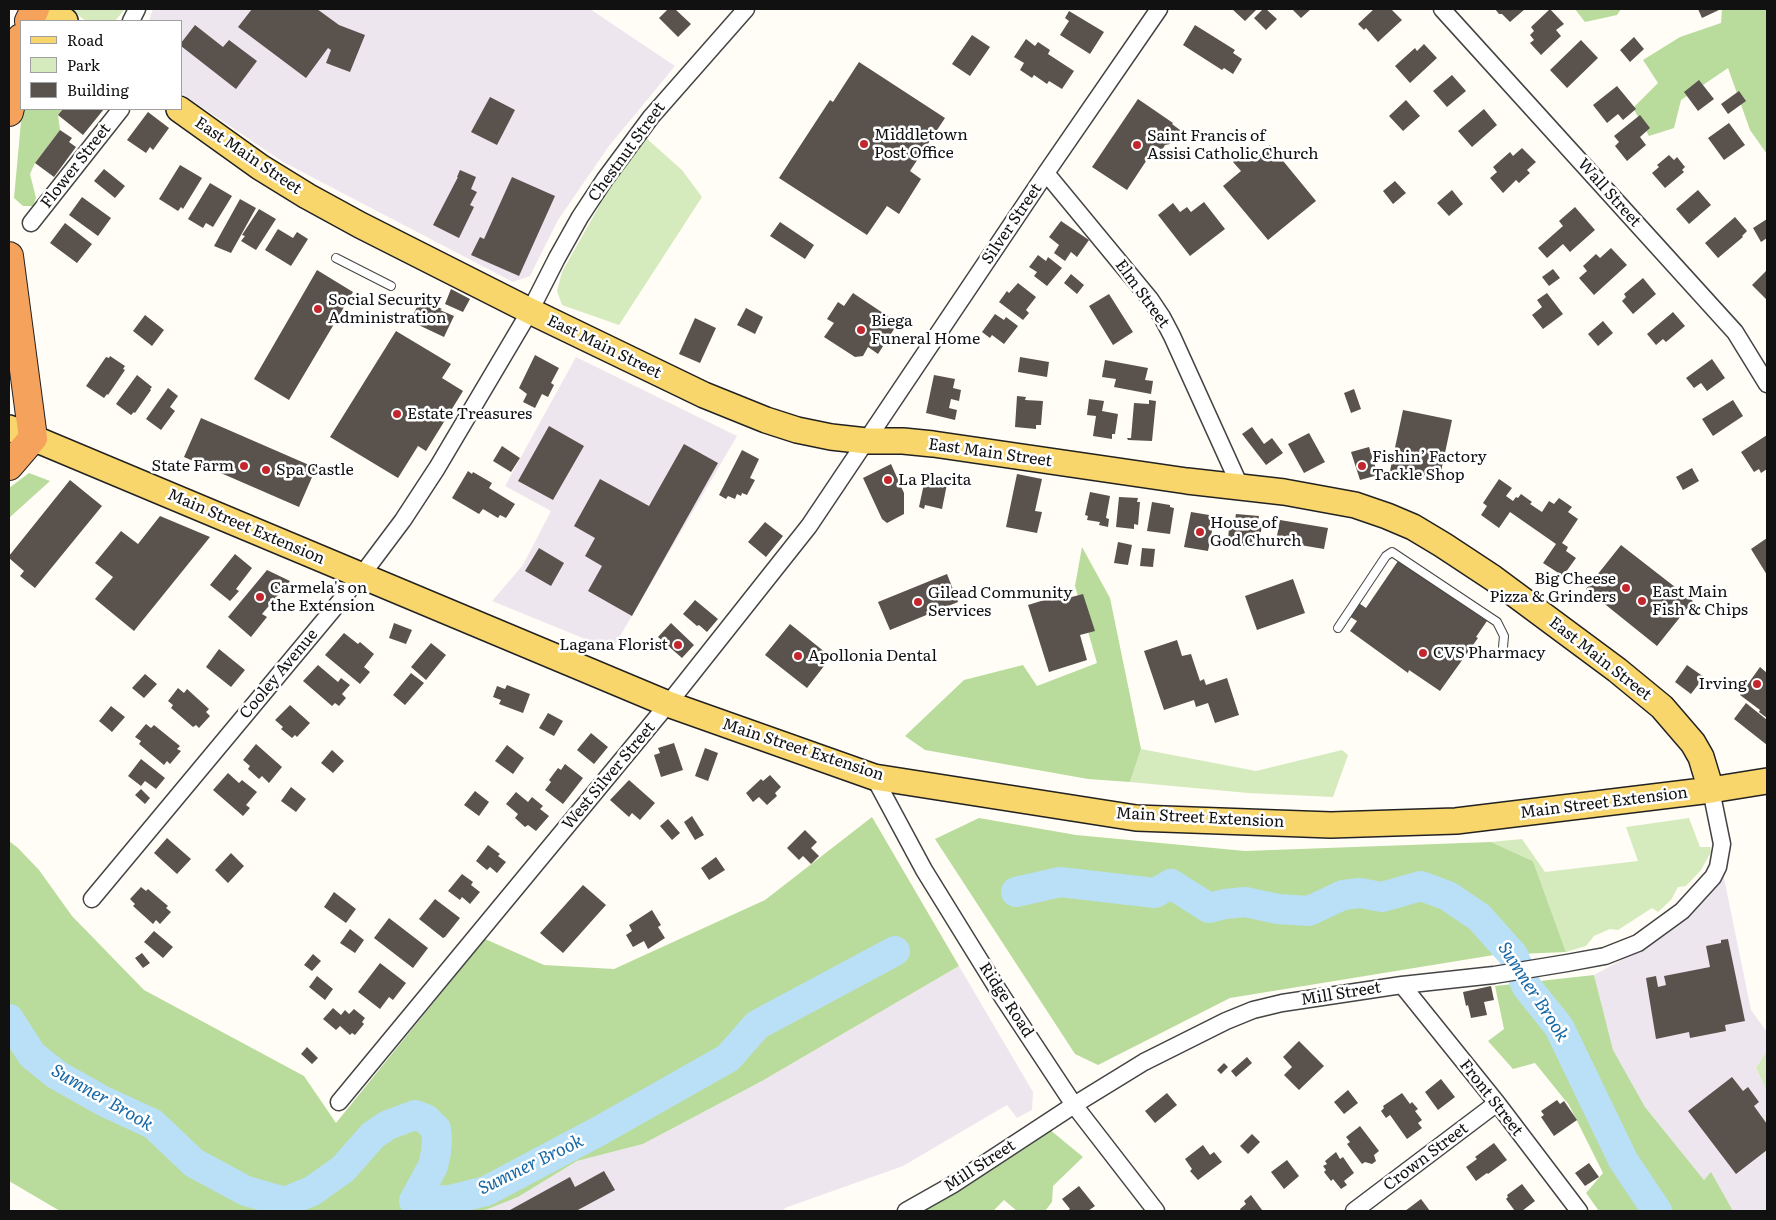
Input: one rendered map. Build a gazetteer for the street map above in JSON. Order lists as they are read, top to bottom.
{
  "streets": {
    "main road": ["East Main Street", "Main Street Extension"],
    "street": [
      "Chestnut Street",
      "Flower Street",
      "Wall Street",
      "Silver Street",
      "Elm Street",
      "Cooley Avenue",
      "West Silver Street",
      "Mill Street",
      "Ridge Road",
      "Front Street",
      "Crown Street"
    ]
  },
  "crossings": [
    ["Chestnut Street", "East Main Street"],
    ["Chestnut Street", "Cooley Avenue"],
    ["East Main Street", "Silver Street"],
    ["East Main Street", "Elm Street"],
    ["East Main Street", "Main Street Extension"],
    ["East Main Street", "Cooley Avenue"],
    ["East Main Street", "West Silver Street"],
    ["East Main Street", "Mill Street"],
    ["Silver Street", "Elm Street"],
    ["Silver Street", "West Silver Street"],
    ["Main Street Extension", "Cooley Avenue"],
    ["Main Street Extension", "West Silver Street"],
    ["Main Street Extension", "Mill Street"],
    ["Main Street Extension", "Ridge Road"],
    ["Mill Street", "Ridge Road"],
    ["Mill Street", "Front Street"],
    ["Front Street", "Crown Street"]
  ],
  "water": ["Sumner Brook"],
  "places": [
    "Middletown Post Office",
    "Saint Francis of Assisi Catholic Church",
    "Social Security Administration",
    "Biega Funeral Home",
    "Estate Treasures",
    "State Farm",
    "Fishin’ Factory Tackle Shop",
    "Spa Castle",
    "La Placita",
    "House of God Church",
    "Big Cheese Pizza & Grinders",
    "Carmela's on the Extension",
    "East Main Fish & Chips",
    "Gilead Community Services",
    "Lagana Florist",
    "CVS Pharmacy",
    "Apollonia Dental",
    "Irving"
  ],
  "legend": ["Road", "Park", "Building"]
}
